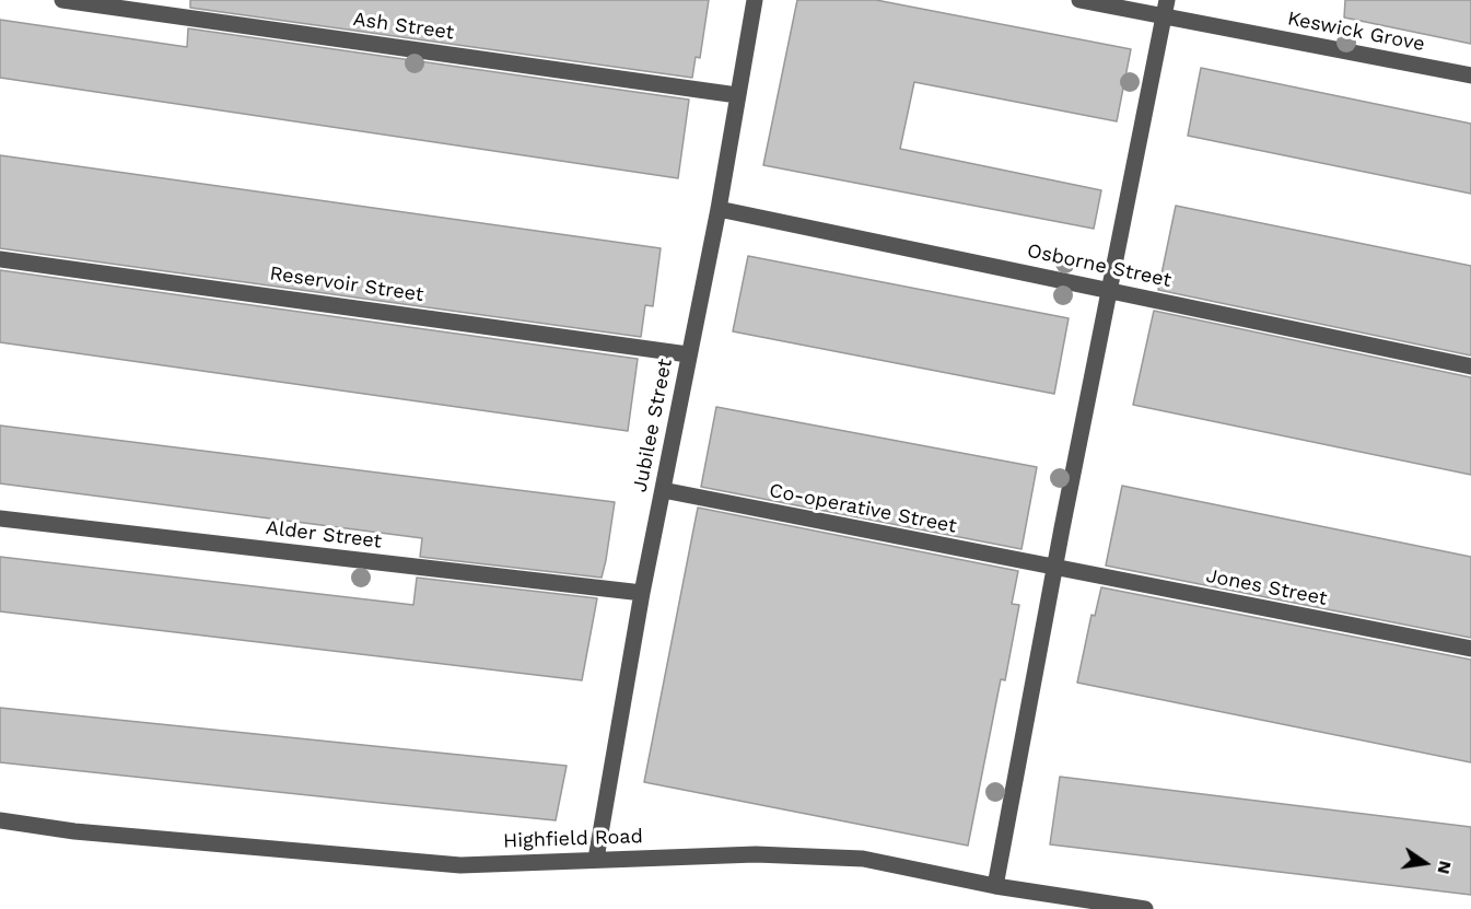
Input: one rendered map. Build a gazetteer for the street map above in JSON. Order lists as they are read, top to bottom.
{
  "streets": {
    "street": [
      "Ash Street",
      "Keswick Grove",
      "Osborne Street",
      "Reservoir Street",
      "Jubilee Street",
      "Co-operative Street",
      "Alder Street",
      "Jones Street",
      "Highfield Road"
    ]
  },
  "crossings": [
    ["Ash Street", "Jubilee Street"],
    ["Osborne Street", "Jubilee Street"],
    ["Reservoir Street", "Jubilee Street"],
    ["Jubilee Street", "Co-operative Street"],
    ["Jubilee Street", "Alder Street"],
    ["Jubilee Street", "Highfield Road"],
    ["Co-operative Street", "Jones Street"]
  ],
  "north": "right"
}
